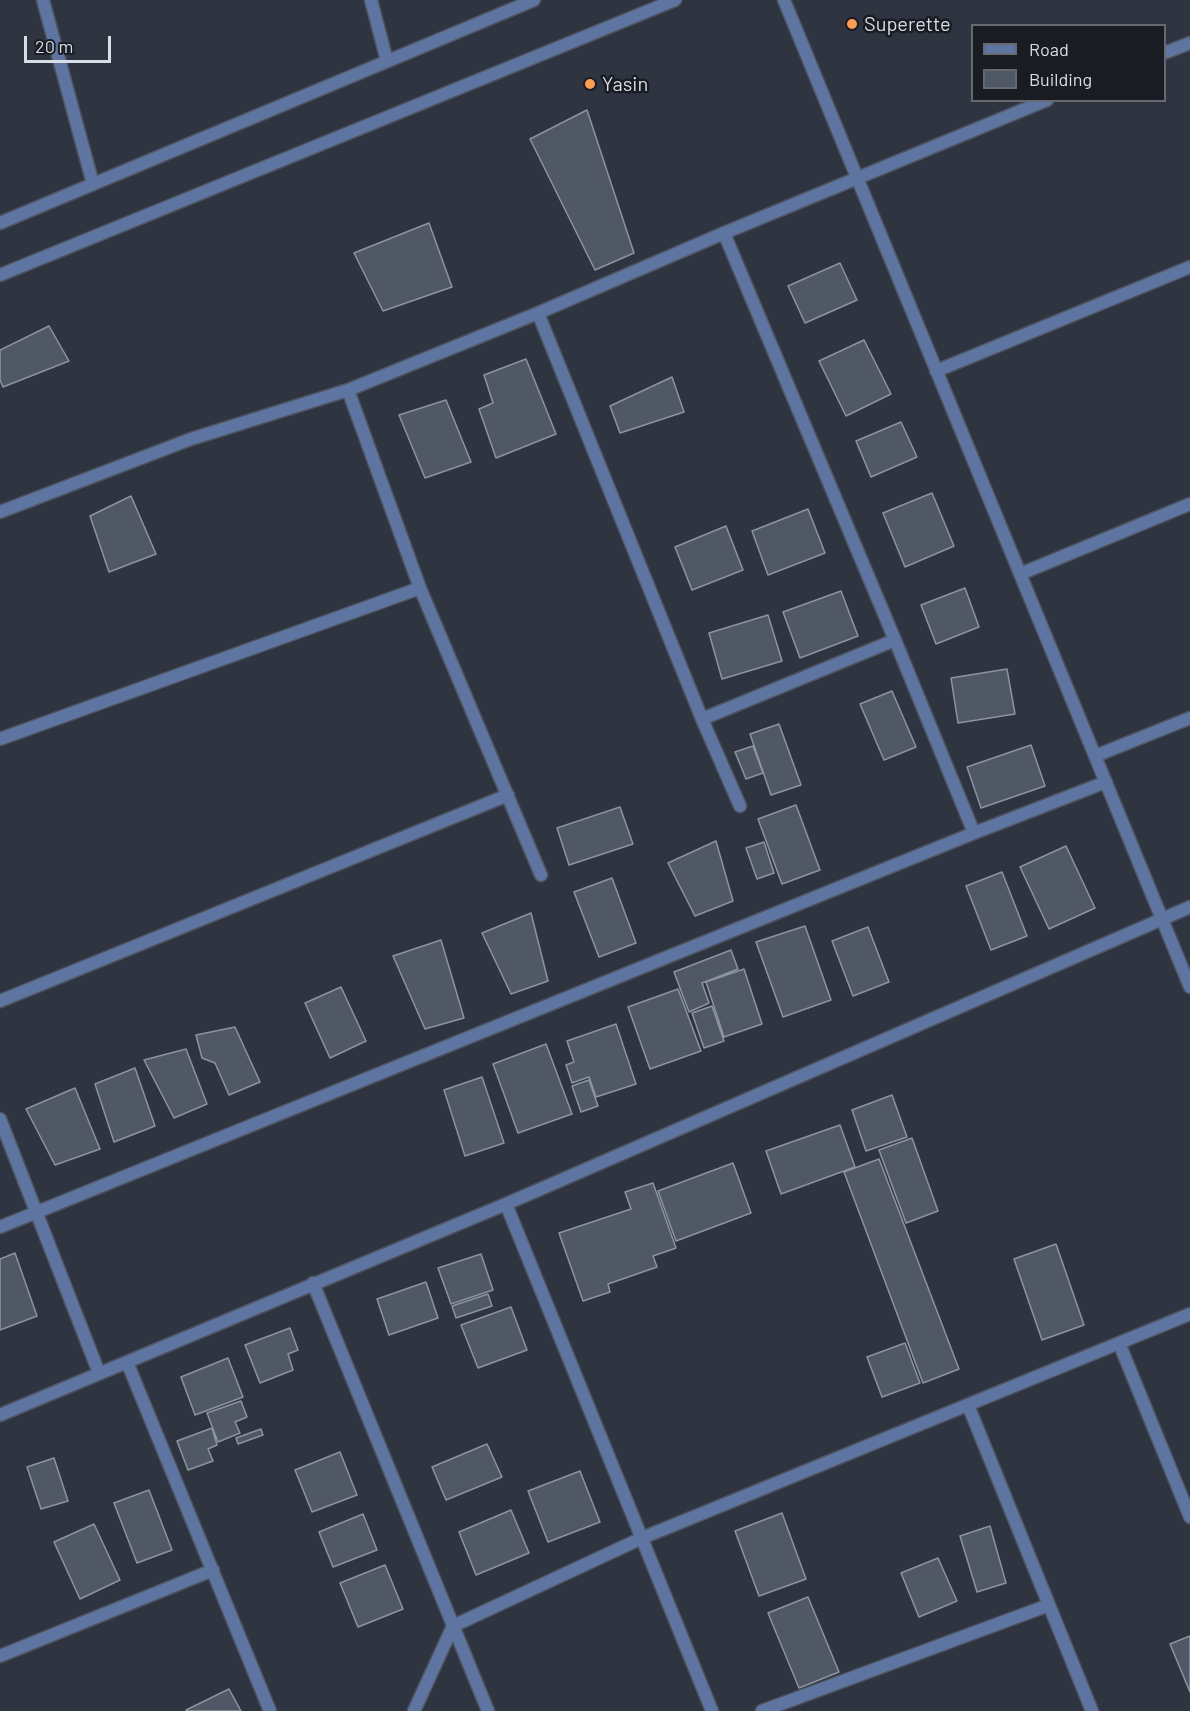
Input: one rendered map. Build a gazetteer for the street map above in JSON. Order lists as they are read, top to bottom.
{
  "places": ["Superette", "Yasin"],
  "legend": ["Road", "Building"],
  "scale_bar": "20 m"
}
